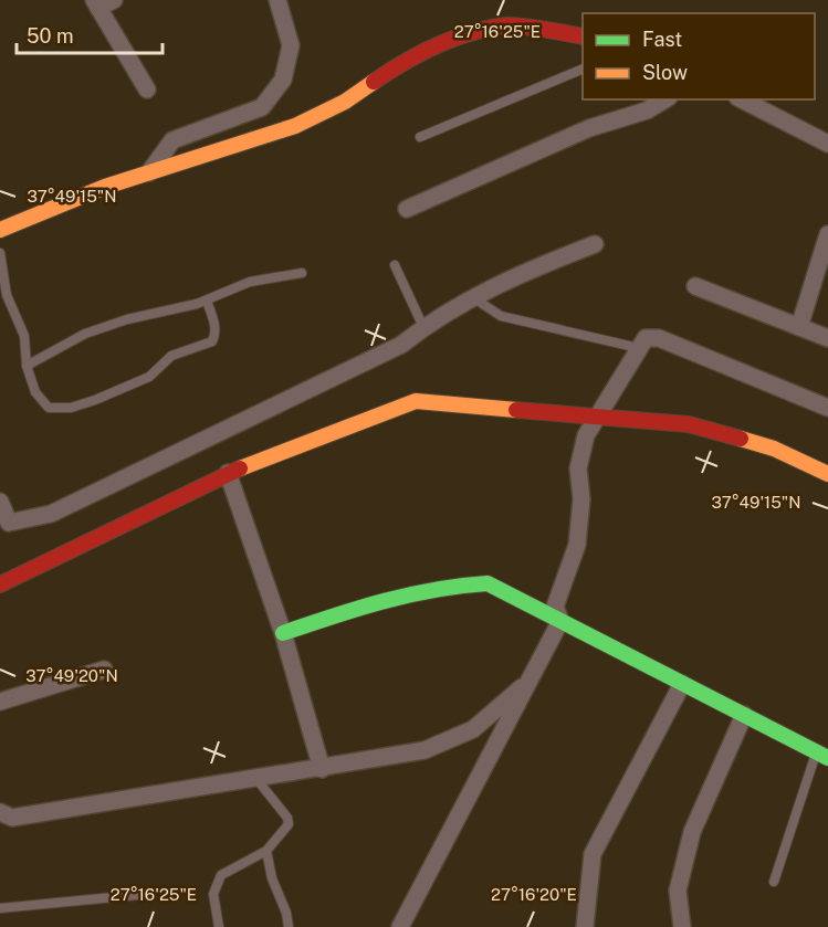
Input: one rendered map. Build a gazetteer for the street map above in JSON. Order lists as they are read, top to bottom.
{
  "legend": ["Fast", "Slow"],
  "scale_bar": "50 m",
  "coordinates": [
    "27°16'25\"E",
    "37°49'15\"N",
    "37°49'20\"N",
    "27°16'20\"E"
  ]
}
